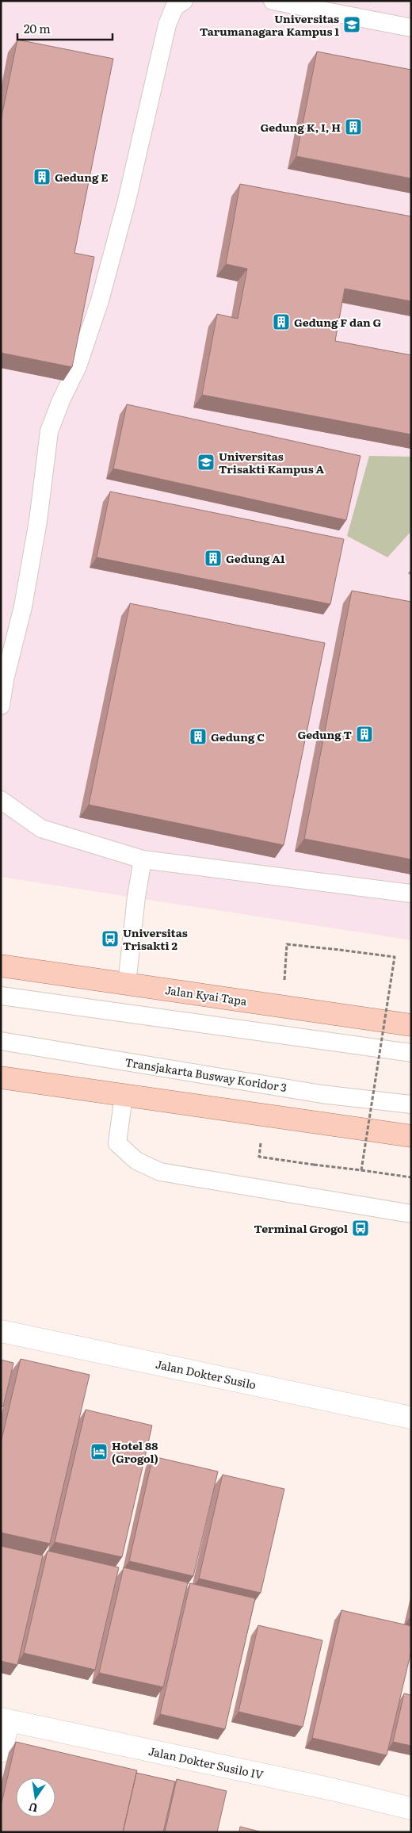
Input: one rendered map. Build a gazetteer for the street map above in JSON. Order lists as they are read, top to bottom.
{
  "streets": {
    "main road": ["Jalan Kyai Tapa"],
    "street": ["Jalan Dokter Susilo", "Jalan Dokter Susilo IV"],
    "lane": ["Transjakarta Busway Koridor 3"]
  },
  "places": {
    "school or university": ["Universitas Tarumanagara Kampus 1", "Universitas Trisakti Kampus A"],
    "building": [
      "Gedung K, I, H",
      "Gedung E",
      "Gedung F dan G",
      "Gedung A1",
      "Gedung T",
      "Gedung C"
    ],
    "bus stop": ["Universitas Trisakti 2", "Terminal Grogol"],
    "hotel": ["Hotel 88 (Grogol)"]
  },
  "scale_bar": "20 m",
  "north": "bottom"
}
